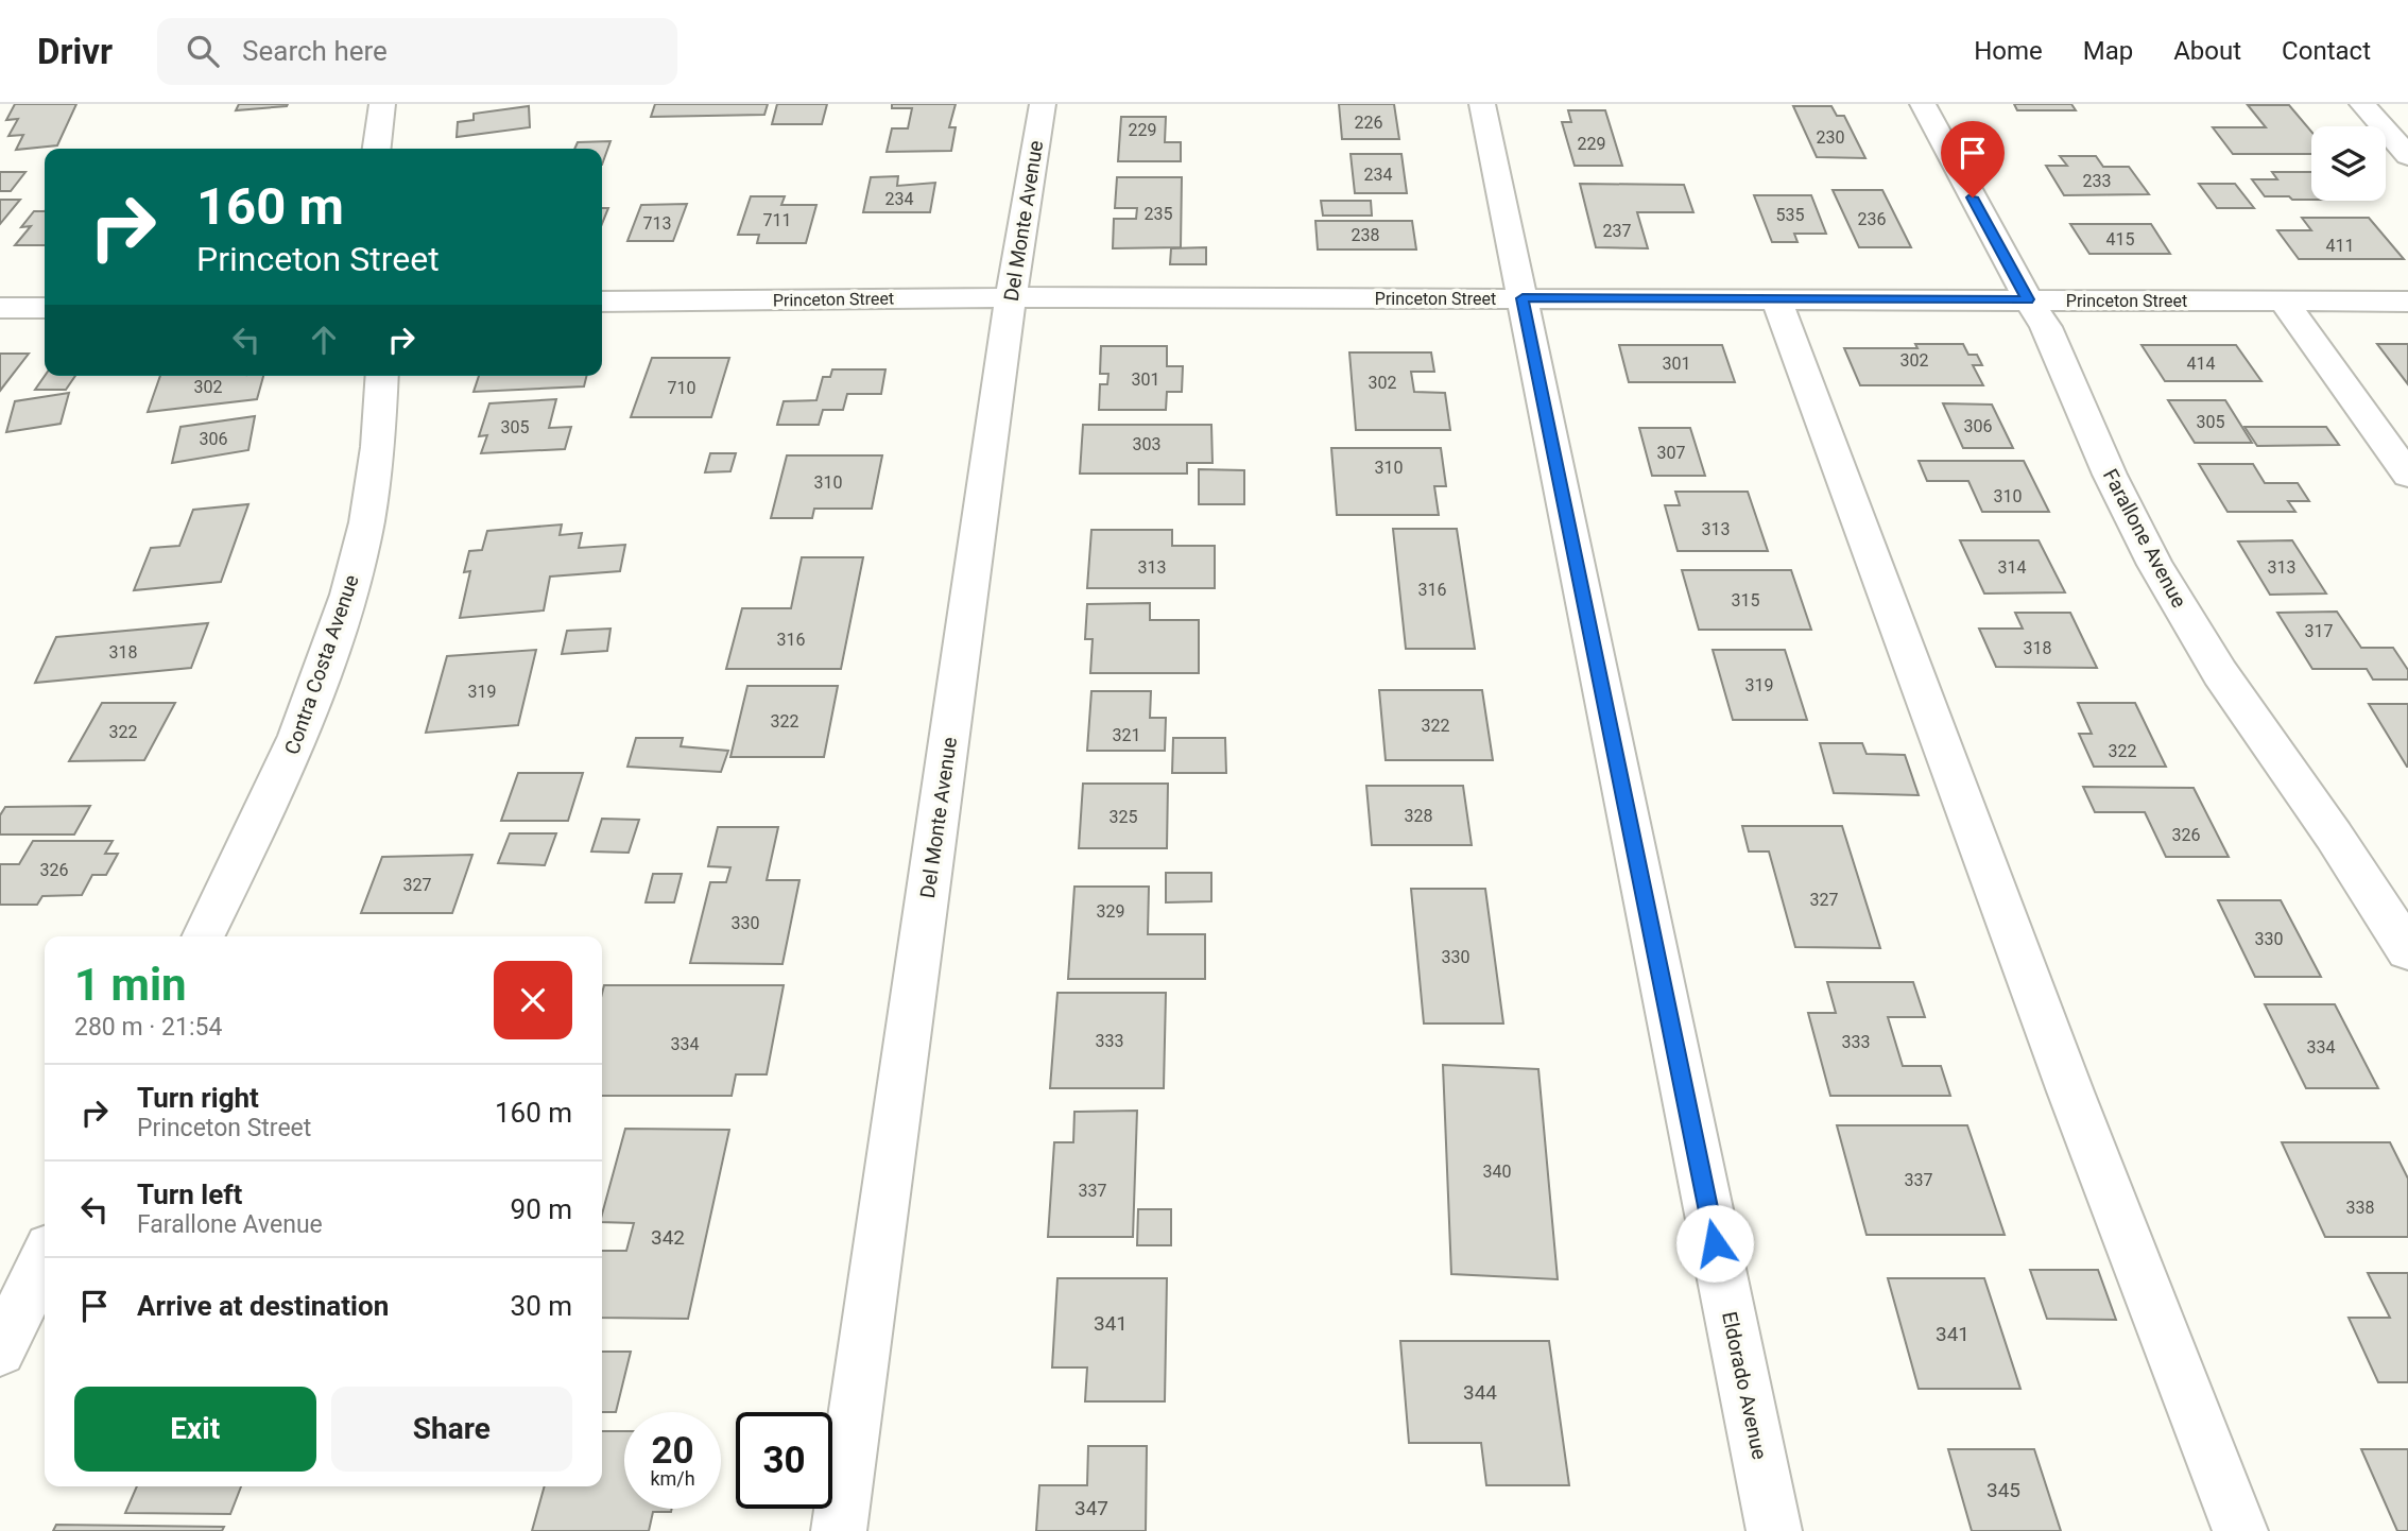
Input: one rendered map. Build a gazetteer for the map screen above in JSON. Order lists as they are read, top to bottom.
{
  "streets": {
    "street": [
      "Del Monte Avenue",
      "Princeton Street",
      "Farallone Avenue",
      "Contra Costa Avenue",
      "Eldorado Avenue"
    ]
  },
  "crossings": [
    ["Del Monte Avenue", "Princeton Street"],
    ["Princeton Street", "Farallone Avenue"],
    ["Princeton Street", "Eldorado Avenue"]
  ],
  "house_numbers": [
    "226",
    "229",
    "230",
    "229",
    "234",
    "233",
    "234",
    "235",
    "535",
    "236",
    "711",
    "713",
    "237",
    "238",
    "415",
    "411",
    "302",
    "301",
    "414",
    "301",
    "302",
    "302",
    "710",
    "305",
    "306",
    "305",
    "306",
    "303",
    "307",
    "310",
    "310",
    "310",
    "313",
    "313",
    "314",
    "313",
    "316",
    "315",
    "317",
    "316",
    "318",
    "318",
    "319",
    "319",
    "322",
    "322",
    "322",
    "321",
    "322",
    "328",
    "325",
    "326",
    "326",
    "327",
    "327",
    "329",
    "330",
    "330",
    "330",
    "333",
    "333",
    "334",
    "334",
    "340",
    "337",
    "337",
    "338",
    "342",
    "341",
    "341",
    "344",
    "345",
    "347"
  ],
  "page": {
    "header": "Drivr",
    "search": "Search here",
    "nav": [
      "Home",
      "Map",
      "About",
      "Contact"
    ],
    "turn": ["160 m", "Princeton Street"],
    "heading": ["1 min", "280 m · 21:54"],
    "list": [
      {
        "name": "Turn right",
        "note": "Princeton Street",
        "value": "160 m"
      },
      {
        "name": "Turn left",
        "note": "Farallone Avenue",
        "value": "90 m"
      },
      {
        "name": "Arrive at destination",
        "value": "30 m"
      }
    ],
    "buttons": ["Exit", "Share"],
    "speed": "20 km/h",
    "limit": "30"
  }
}
